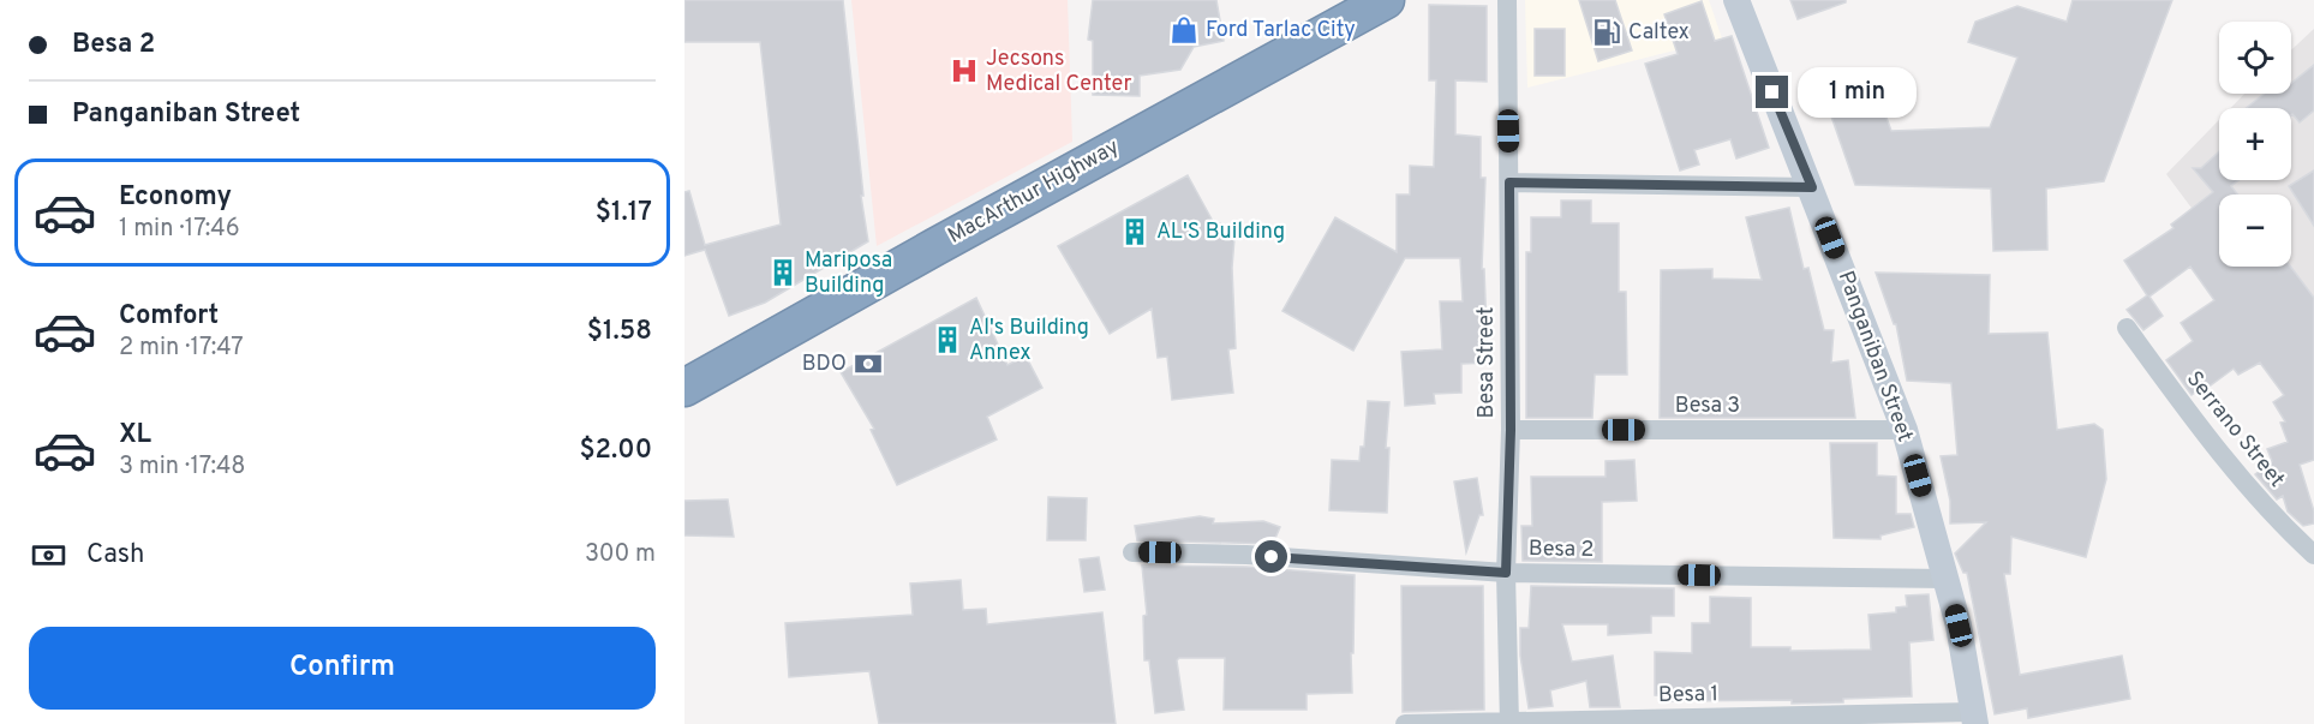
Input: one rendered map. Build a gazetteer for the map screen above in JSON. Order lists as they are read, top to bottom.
{
  "streets": {
    "highway": ["MacArthur Highway"],
    "street": [
      "Panganiban Street",
      "Besa Street",
      "Besa 3",
      "Serrano Street",
      "Besa 2",
      "Besa 1"
    ]
  },
  "crossings": [
    ["Panganiban Street", "Besa 3"],
    ["Panganiban Street", "Besa 2"],
    ["Panganiban Street", "Besa 1"],
    ["Besa Street", "Besa 3"],
    ["Besa Street", "Besa 2"],
    ["Besa Street", "Besa 1"]
  ],
  "places": {
    "shop": ["Ford Tarlac City"],
    "fuel station": ["Caltex"],
    "hospital": ["Jecsons Medical Center"],
    "building": ["AL'S Building", "Mariposa Building", "Al's Building Annex"],
    "bank": ["BDO"]
  },
  "page": {
    "banner": ["Besa 2", "Panganiban Street"],
    "map_buttons": ["+", "−"],
    "bubble": "1 min",
    "list": [
      {
        "name": "Economy",
        "note": "1 min · 17:46",
        "value": "$1.17"
      },
      {
        "name": "Comfort",
        "note": "2 min · 17:47",
        "value": "$1.58"
      },
      {
        "name": "XL",
        "note": "3 min · 17:48",
        "value": "$2.00"
      }
    ],
    "pay": ["Cash", "300 m"],
    "buttons": "Confirm"
  }
}
